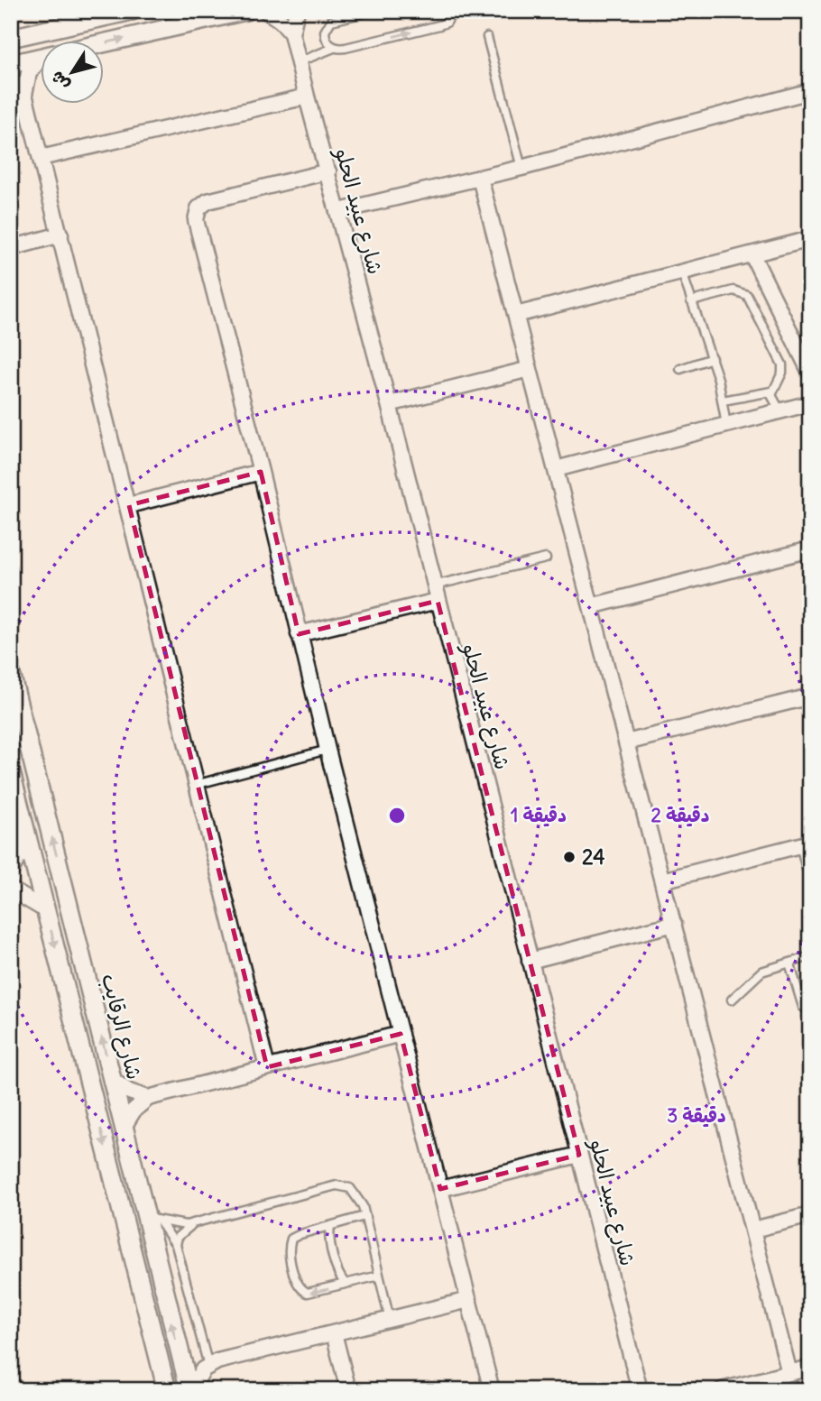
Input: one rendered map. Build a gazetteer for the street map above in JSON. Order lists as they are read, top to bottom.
{
  "streets": {
    "street": ["شارع عبيد الحلو", "شارع الرقايب"]
  },
  "places": ["24"],
  "north": "bottom left",
  "rings": ["1 دقيقة", "2 دقيقة", "3 دقيقة"]
}
